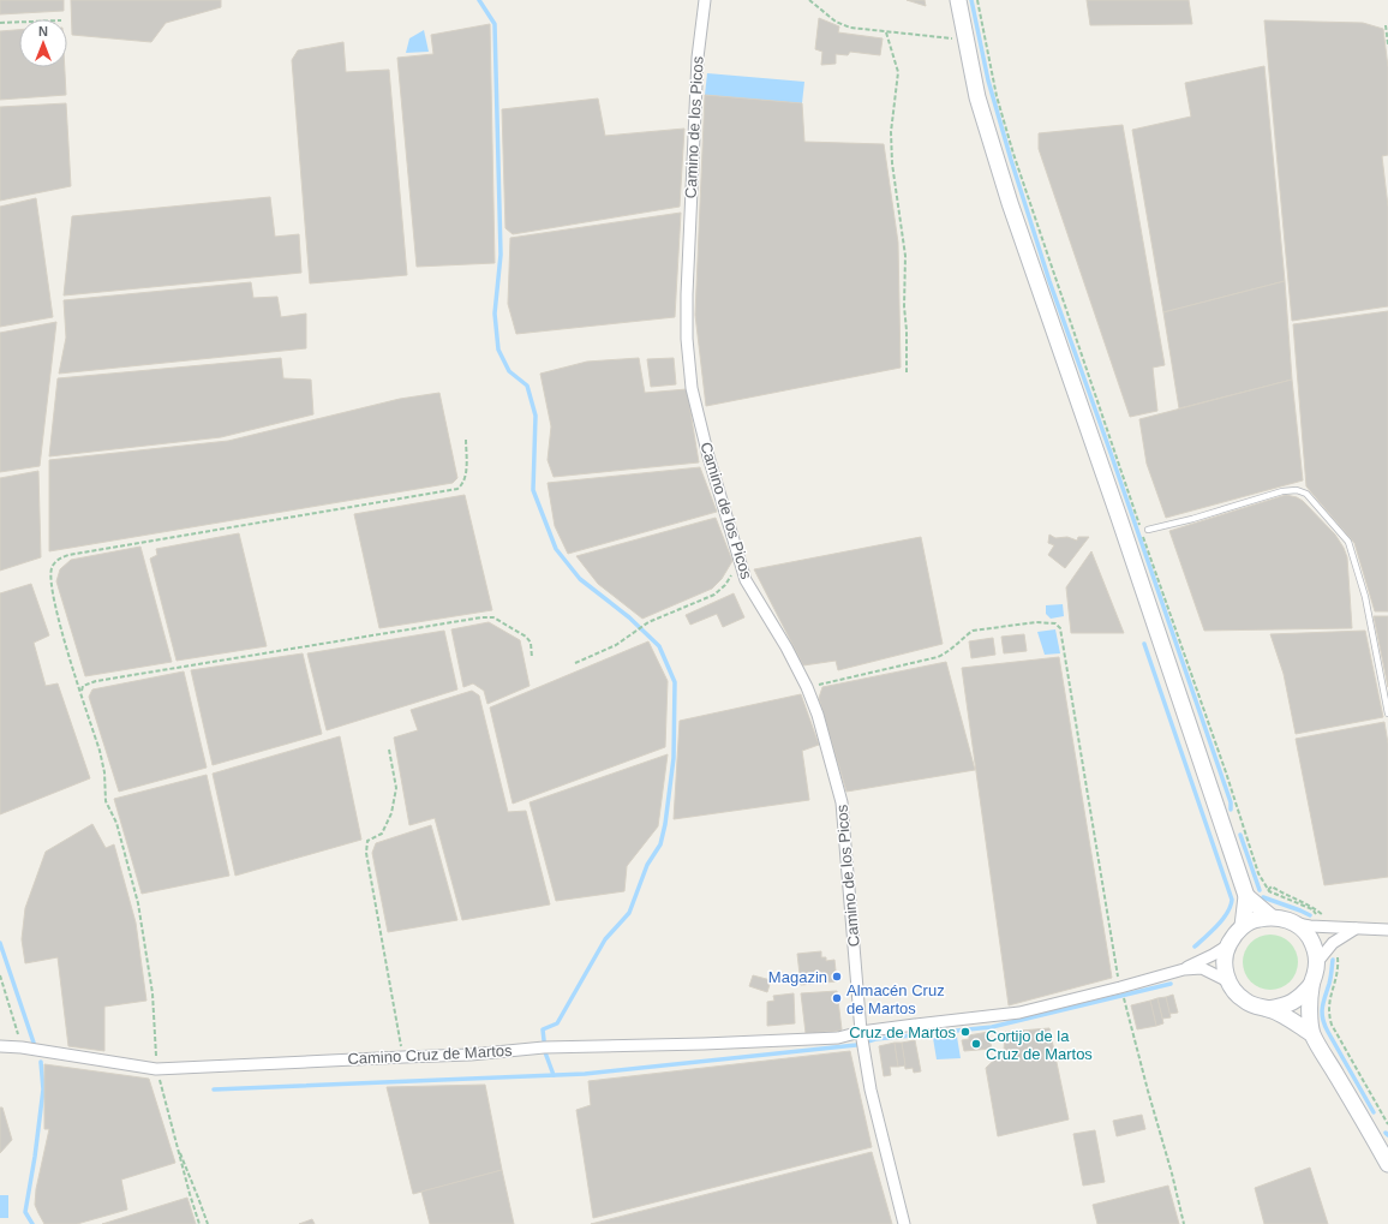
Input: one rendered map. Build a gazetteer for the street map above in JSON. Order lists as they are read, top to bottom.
{
  "streets": {
    "street": ["Camino de los Picos", "Camino Cruz de Martos"]
  },
  "crossings": [
    ["Camino de los Picos", "Camino Cruz de Martos"]
  ],
  "places": [
    "Magazin",
    "Almacén Cruz de Martos",
    "Cruz de Martos",
    "Cortijo de la Cruz de Martos"
  ],
  "north": "top"
}
